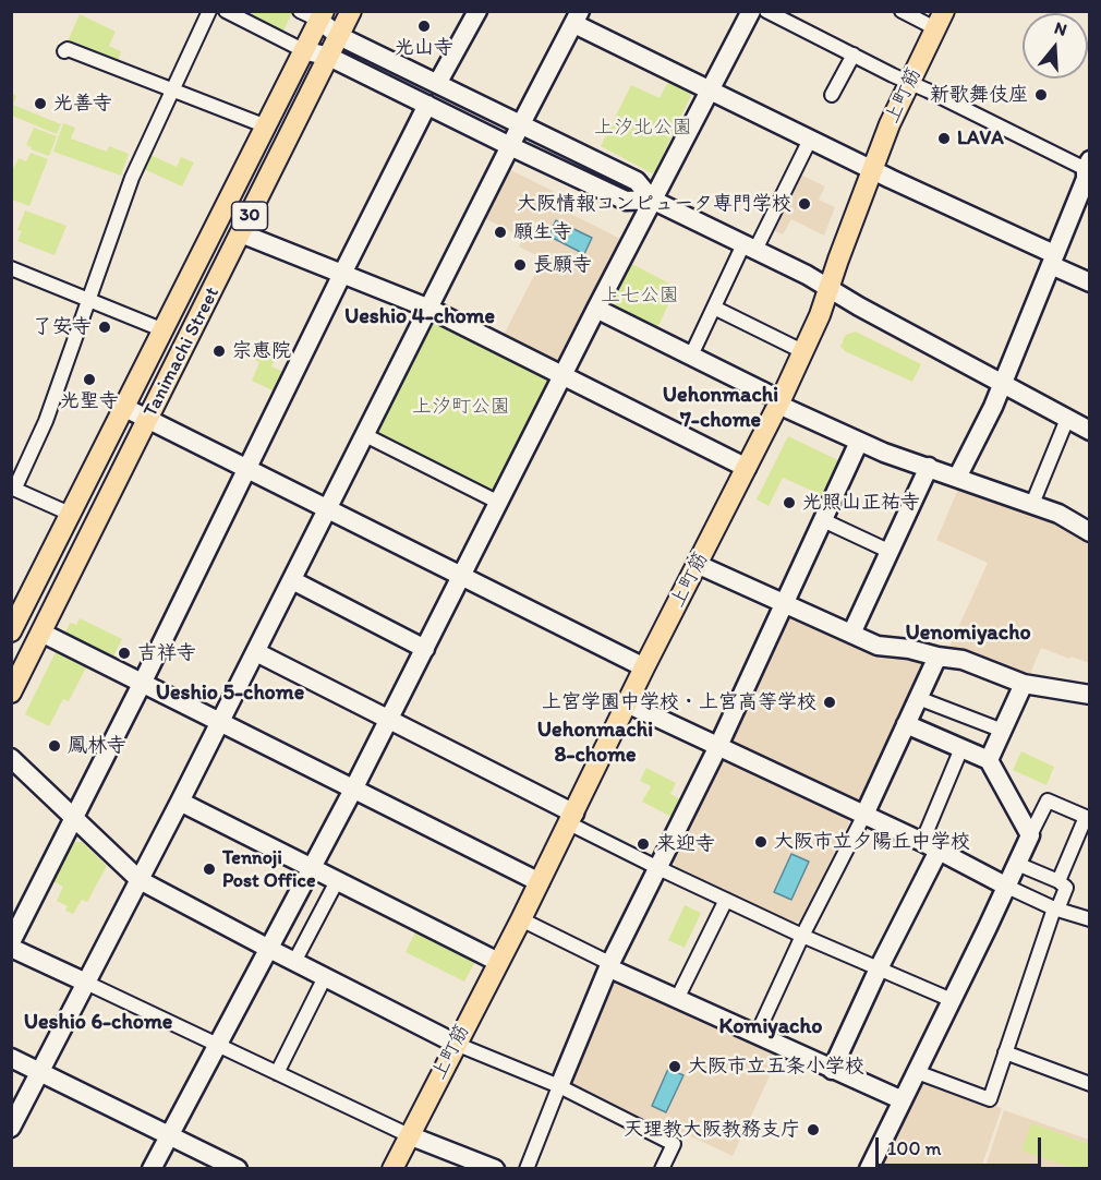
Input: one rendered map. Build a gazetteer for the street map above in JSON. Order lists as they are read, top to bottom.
{
  "streets": {
    "main road": ["上町筋", "30", "Tanimachi Street"]
  },
  "districts": [
    "Ueshio 4-chome",
    "Uehonmachi 7-chome",
    "Uenomiyacho",
    "Ueshio 5-chome",
    "Uehonmachi 8-chome",
    "Ueshio 6-chome",
    "Komiyacho"
  ],
  "parks": ["上汐北公園", "上七公園", "上汐町公園"],
  "places": [
    "光山寺",
    "新歌舞伎座",
    "光善寺",
    "LAVA",
    "大阪情報コンピュータ専門学校",
    "願生寺",
    "長願寺",
    "了安寺",
    "宗恵院",
    "光聖寺",
    "光照山正祐寺",
    "吉祥寺",
    "上宮学園中学校・上宮高等学校",
    "鳳林寺",
    "大阪市立夕陽丘中学校",
    "来迎寺",
    "Tennoji Post Office",
    "大阪市立五条小学校",
    "天理教大阪教務支庁"
  ],
  "scale_bar": "100 m",
  "north": "top"
}
